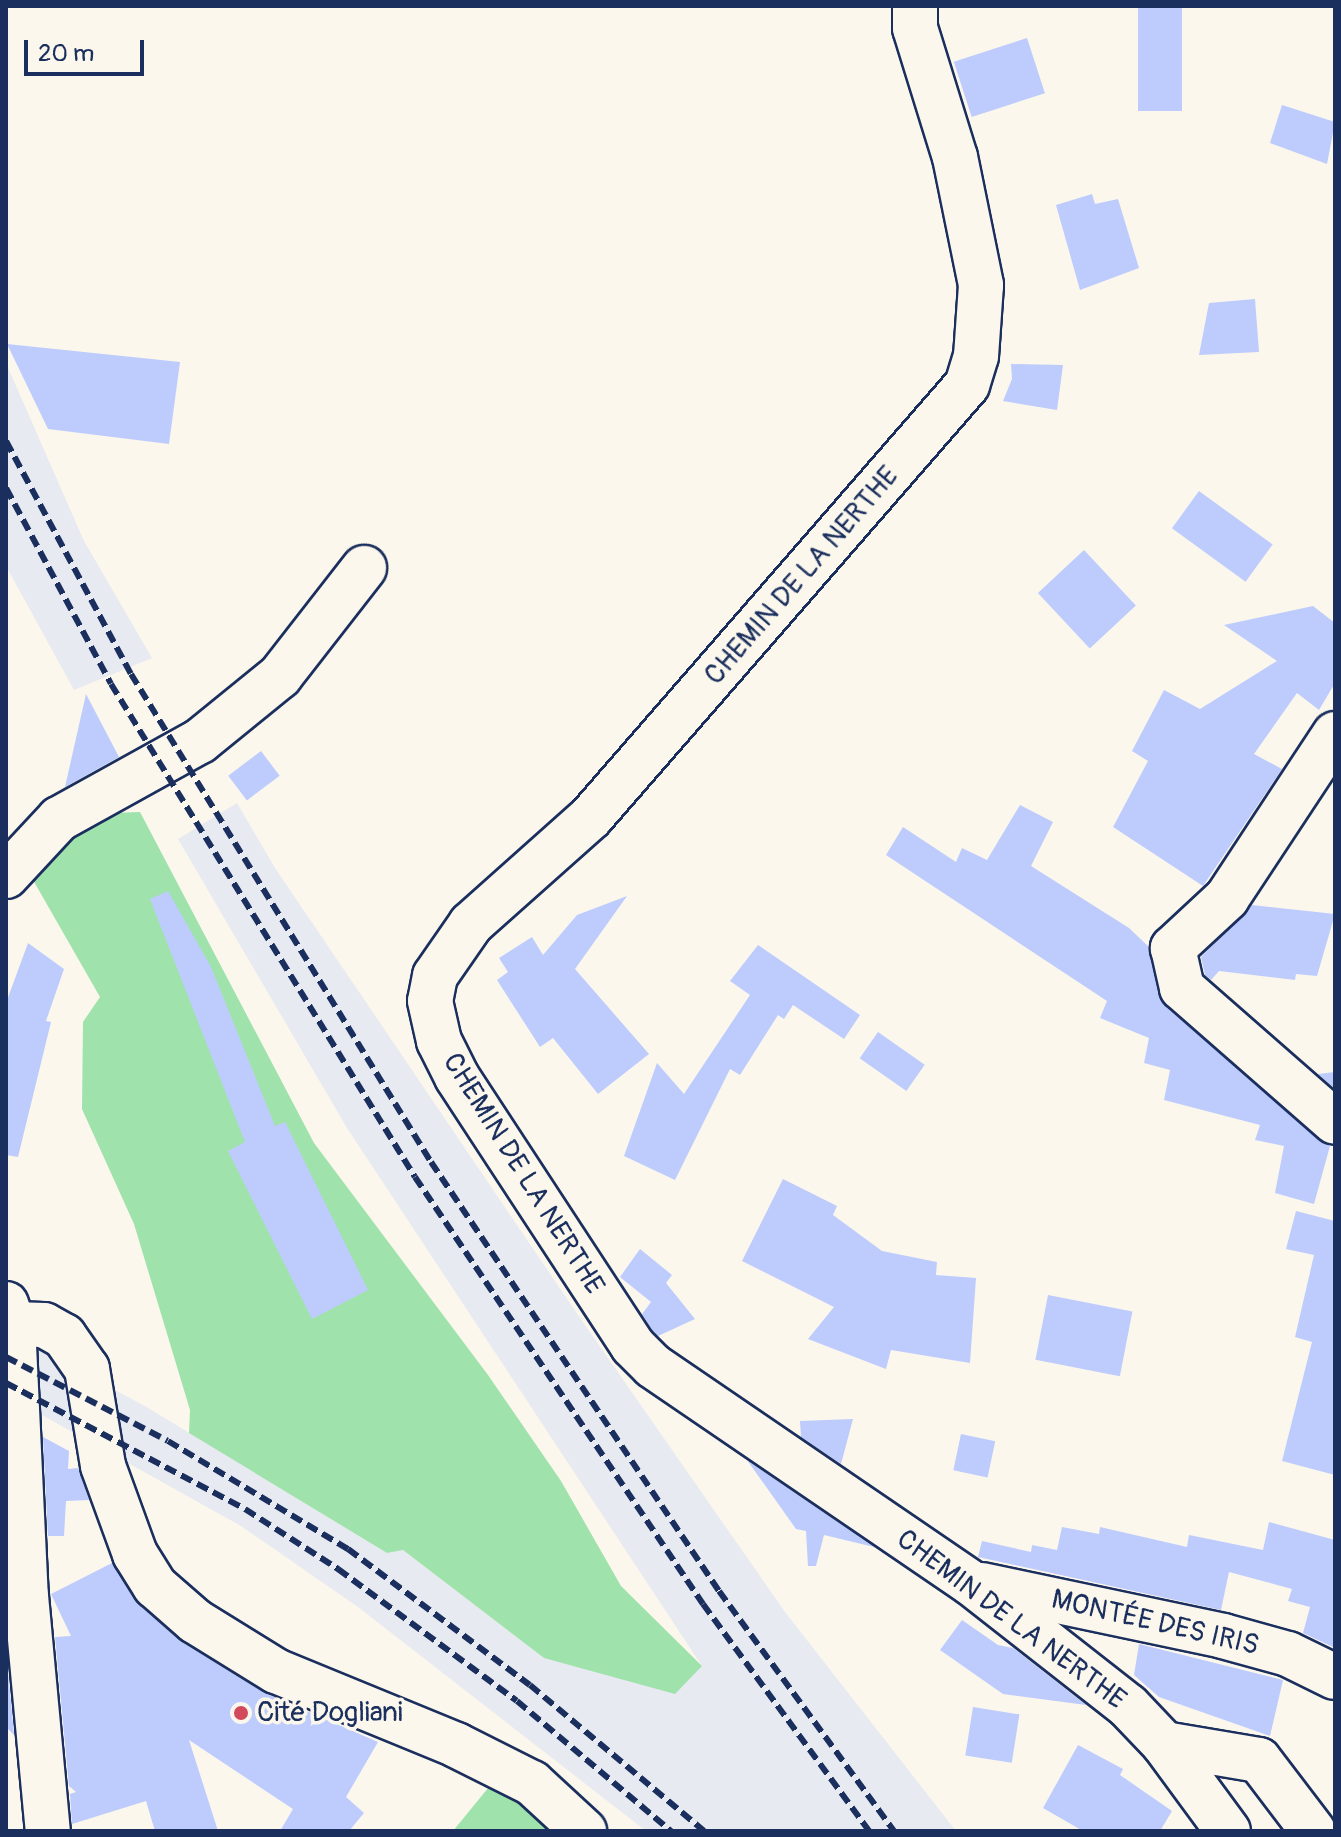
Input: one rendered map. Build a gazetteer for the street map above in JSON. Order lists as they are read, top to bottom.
{
  "streets": {
    "street": ["CHEMIN DE LA NERTHE", "MONTÉE DES IRIS"]
  },
  "crossings": [
    ["CHEMIN DE LA NERTHE", "MONTÉE DES IRIS"]
  ],
  "places": ["Cité Dogliani"],
  "scale_bar": "20 m"
}
